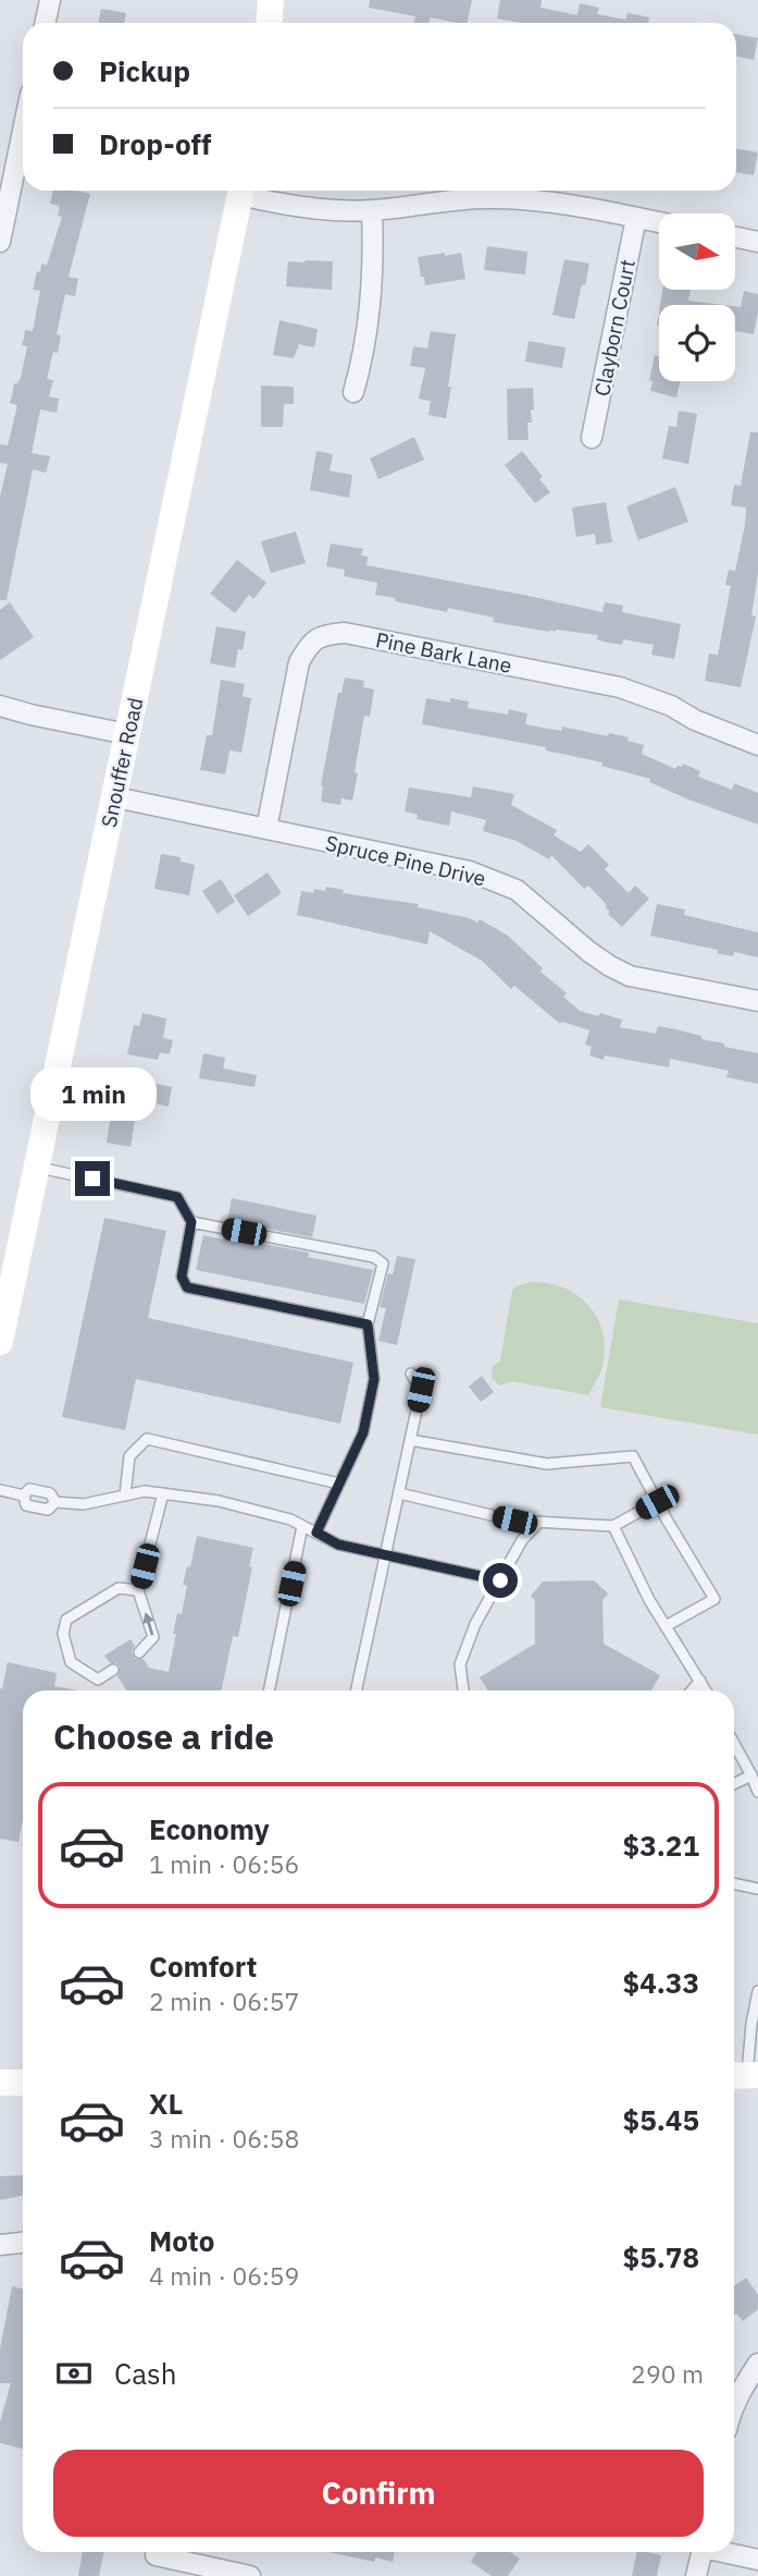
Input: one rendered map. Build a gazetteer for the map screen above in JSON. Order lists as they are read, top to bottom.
{
  "streets": {
    "main road": ["Snouffer Road"],
    "street": ["Clayborn Court", "Pine Bark Lane", "Spruce Pine Drive"]
  },
  "crossings": [
    ["Pine Bark Lane", "Spruce Pine Drive"],
    ["Snouffer Road", "Spruce Pine Drive"]
  ],
  "north": "right",
  "page": {
    "banner": ["Pickup", "Drop-off"],
    "bubble": "1 min",
    "heading": "Choose a ride",
    "list": [
      {
        "name": "Economy",
        "note": "1 min · 06:56",
        "value": "$3.21"
      },
      {
        "name": "Comfort",
        "note": "2 min · 06:57",
        "value": "$4.33"
      },
      {
        "name": "XL",
        "note": "3 min · 06:58",
        "value": "$5.45"
      },
      {
        "name": "Moto",
        "note": "4 min · 06:59",
        "value": "$5.78"
      }
    ],
    "pay": ["Cash", "290 m"],
    "buttons": "Confirm"
  }
}
